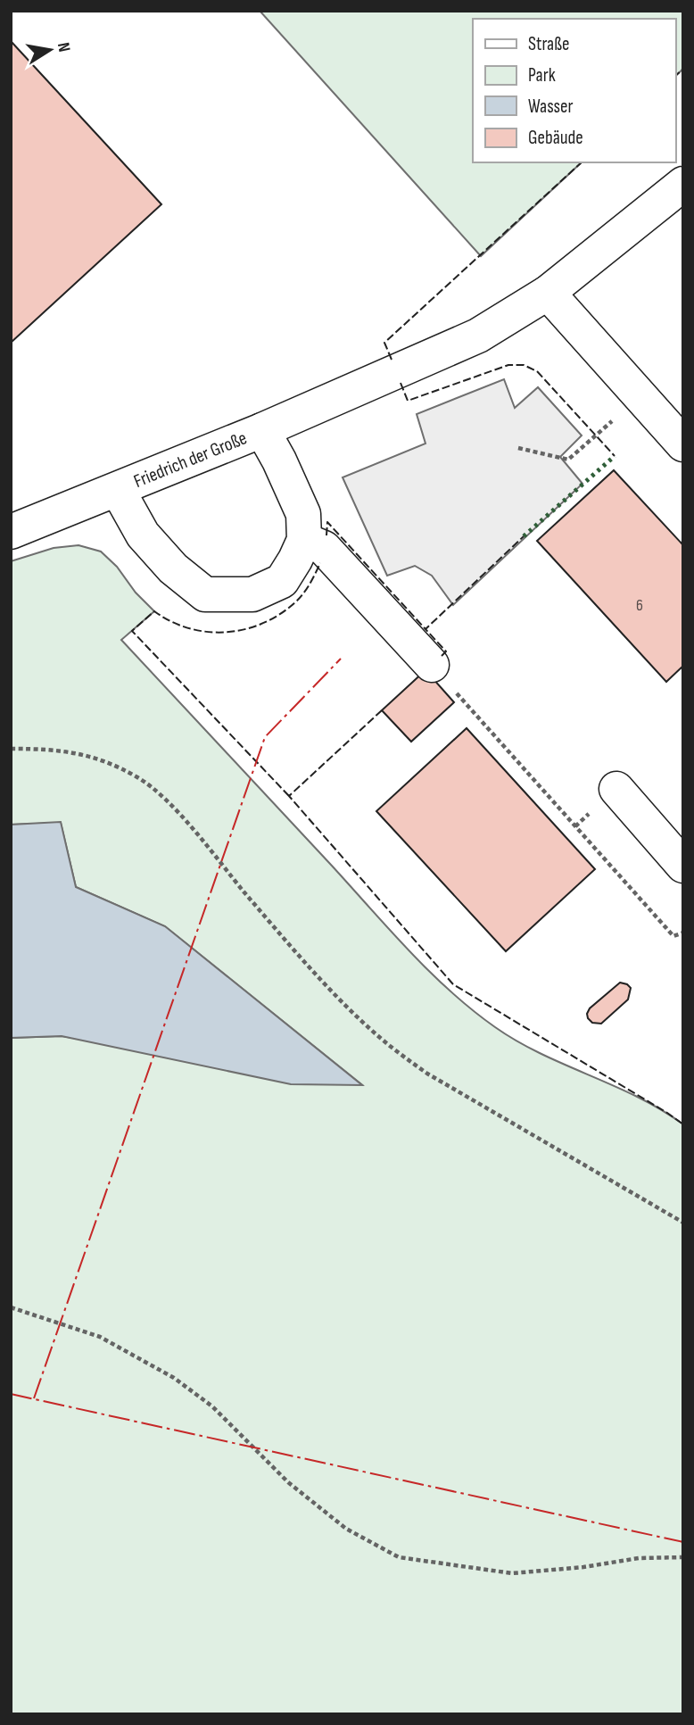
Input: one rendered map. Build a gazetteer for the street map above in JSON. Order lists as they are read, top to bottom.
{
  "streets": {
    "street": ["Friedrich der Große"]
  },
  "house_numbers": ["6"],
  "legend": [
    "Straße",
    "Park",
    "Wasser",
    "Gebäude"
  ],
  "north": "right"
}
